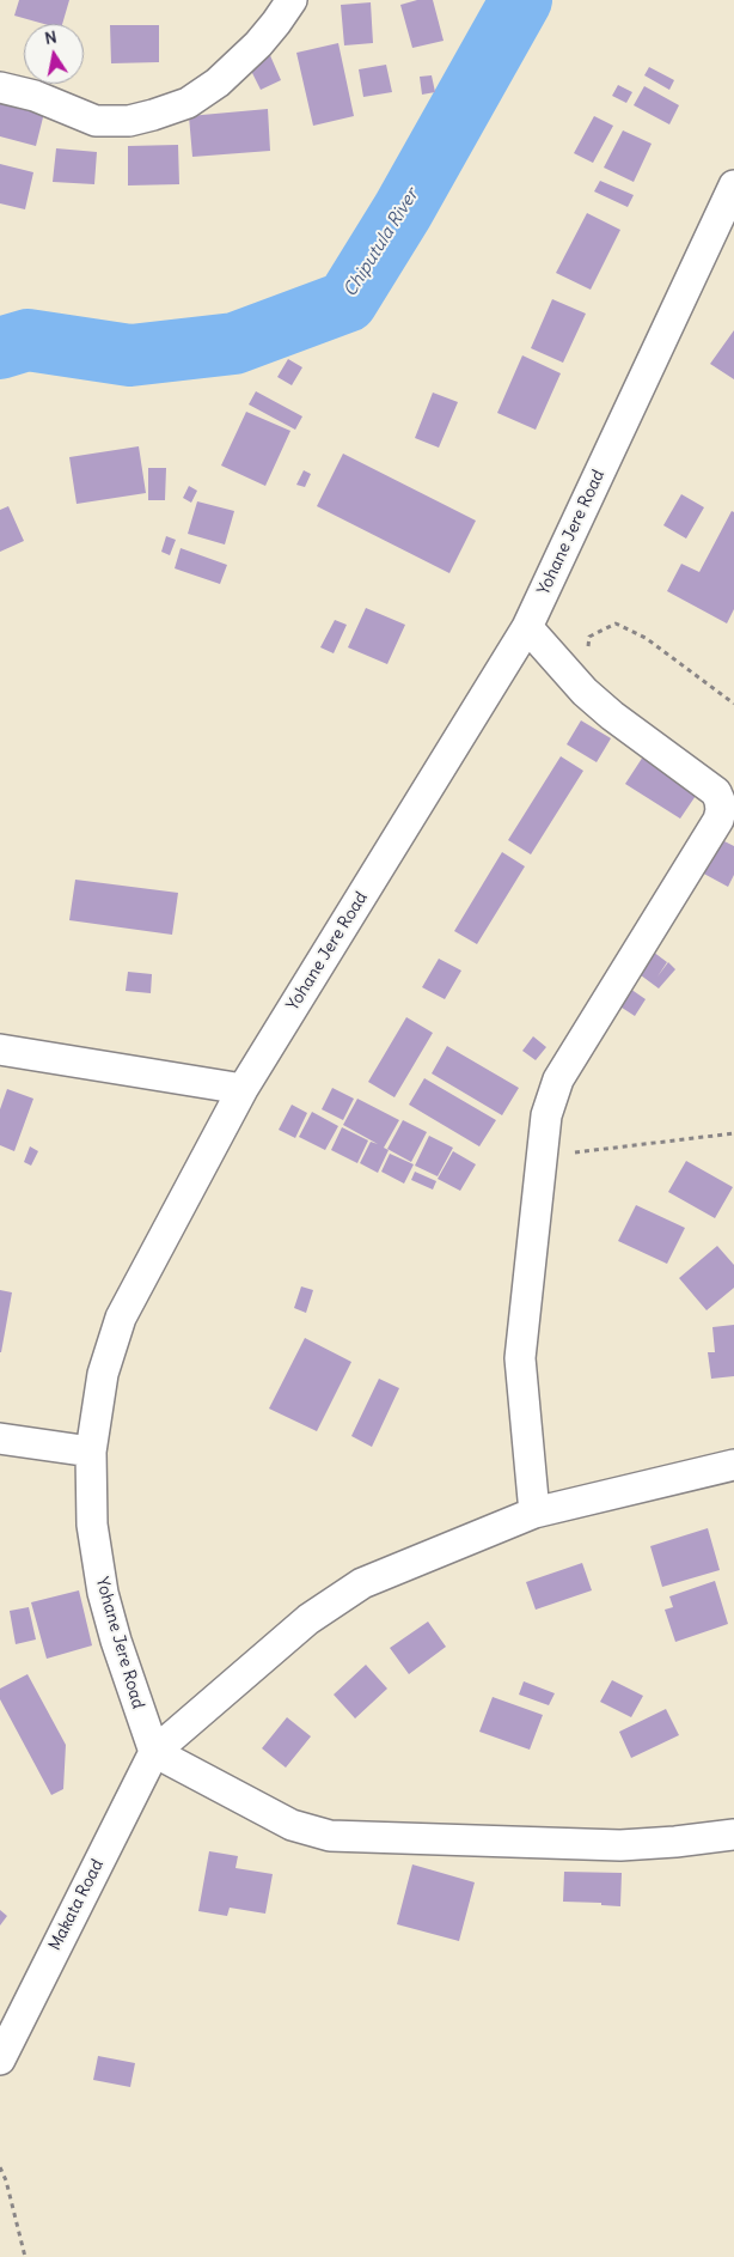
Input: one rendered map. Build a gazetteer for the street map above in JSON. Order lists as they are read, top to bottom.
{
  "streets": {
    "street": ["Yohane Jere Road", "Makata Road"]
  },
  "crossings": [
    ["Yohane Jere Road", "Makata Road"]
  ],
  "water": ["Chiputula River"],
  "north": "top"
}
